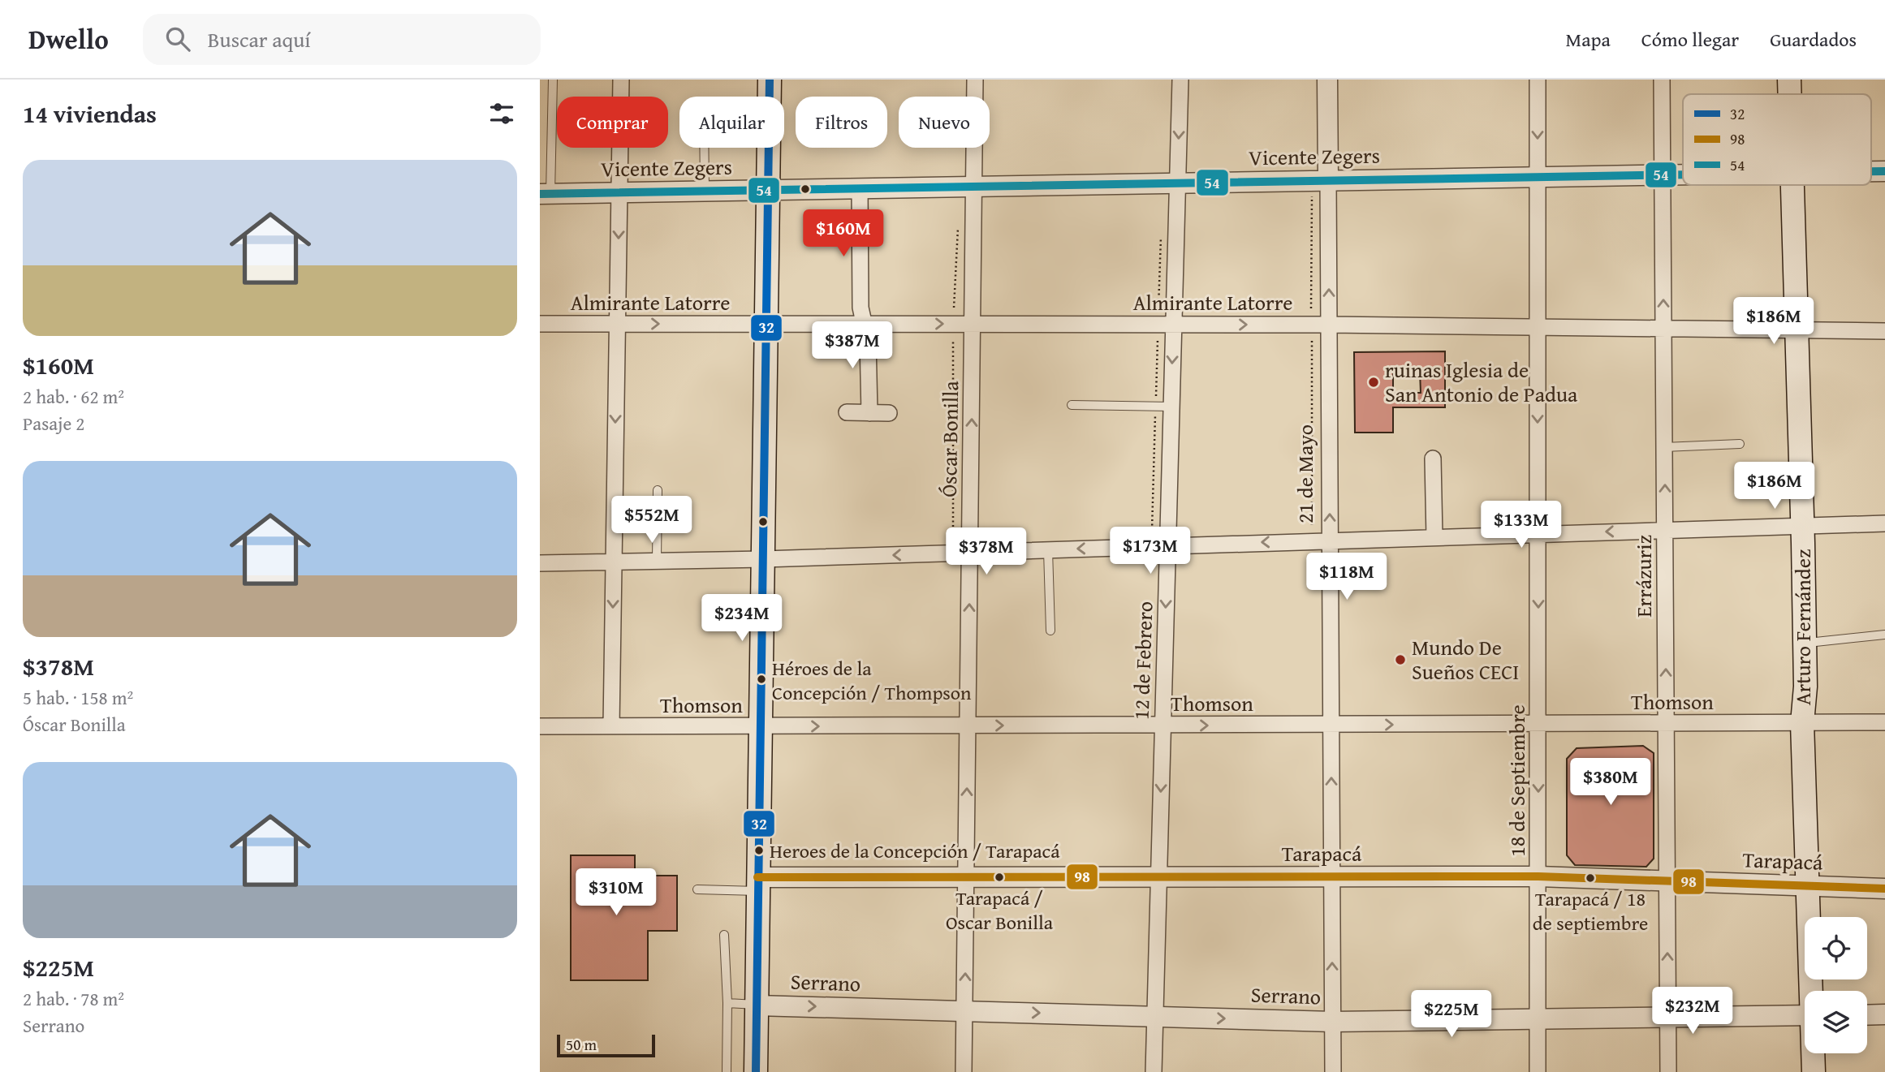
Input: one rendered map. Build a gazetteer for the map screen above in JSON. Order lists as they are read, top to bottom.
{
  "streets": {
    "main road": ["Arturo Fernández"],
    "street": [
      "Vicente Zegers",
      "Almirante Latorre",
      "Óscar Bonilla",
      "21 de Mayo",
      "Errázuriz",
      "12 de Febrero",
      "Thomson",
      "18 de Septiembre",
      "Tarapacá",
      "Serrano"
    ]
  },
  "crossings": [
    ["Vicente Zegers", "Óscar Bonilla"],
    ["Vicente Zegers", "21 de Mayo"],
    ["Vicente Zegers", "Errázuriz"],
    ["Vicente Zegers", "12 de Febrero"],
    ["Vicente Zegers", "18 de Septiembre"],
    ["Almirante Latorre", "Óscar Bonilla"],
    ["Almirante Latorre", "21 de Mayo"],
    ["Almirante Latorre", "Errázuriz"],
    ["Almirante Latorre", "Arturo Fernández"],
    ["Almirante Latorre", "12 de Febrero"],
    ["Almirante Latorre", "18 de Septiembre"],
    ["Óscar Bonilla", "Thomson"],
    ["Óscar Bonilla", "Tarapacá"],
    ["Óscar Bonilla", "Serrano"],
    ["21 de Mayo", "Thomson"],
    ["21 de Mayo", "Tarapacá"],
    ["21 de Mayo", "Serrano"],
    ["Errázuriz", "Thomson"],
    ["Errázuriz", "Tarapacá"],
    ["Errázuriz", "Serrano"],
    ["Arturo Fernández", "Thomson"],
    ["Arturo Fernández", "Tarapacá"],
    ["12 de Febrero", "Thomson"],
    ["12 de Febrero", "Tarapacá"],
    ["12 de Febrero", "Serrano"],
    ["Thomson", "18 de Septiembre"],
    ["18 de Septiembre", "Tarapacá"],
    ["18 de Septiembre", "Serrano"]
  ],
  "one_way": [
    "Óscar Bonilla",
    "21 de Mayo",
    "Errázuriz",
    "12 de Febrero",
    "Thomson",
    "18 de Septiembre",
    "Serrano"
  ],
  "places": [
    "ruinas Iglesia de San Antonio de Padua",
    "Mundo De Sueños CECI",
    "Héroes de la Concepción / Thompson",
    "Heroes de la Concepción / Tarapacá",
    "Tarapacá / Oscar Bonilla",
    "Tarapacá / 18 de septiembre"
  ],
  "lines": ["transit line 32", "transit line 54", "transit line 98"],
  "legend": ["32", "98", "54"],
  "scale_bar": "50 m",
  "page": {
    "header": "Dwello",
    "search": "Buscar aquí",
    "nav": ["Mapa", "Cómo llegar", "Guardados"],
    "heading": "14 viviendas",
    "chip": [
      "Comprar",
      "Alquilar",
      "Filtros",
      "Nuevo"
    ],
    "list": [
      {
        "name": "$160M",
        "note": "2 hab. · 62 m² · Pasaje 2"
      },
      {
        "name": "$378M",
        "note": "5 hab. · 158 m² · Óscar Bonilla"
      },
      {
        "name": "$225M",
        "note": "2 hab. · 78 m² · Serrano"
      }
    ],
    "price": [
      "$160M",
      "$186M",
      "$387M",
      "$186M",
      "$552M",
      "$133M",
      "$173M",
      "$378M",
      "$118M",
      "$234M",
      "$380M",
      "$310M",
      "$232M",
      "$225M"
    ],
    "scale": "50 m"
  }
}
